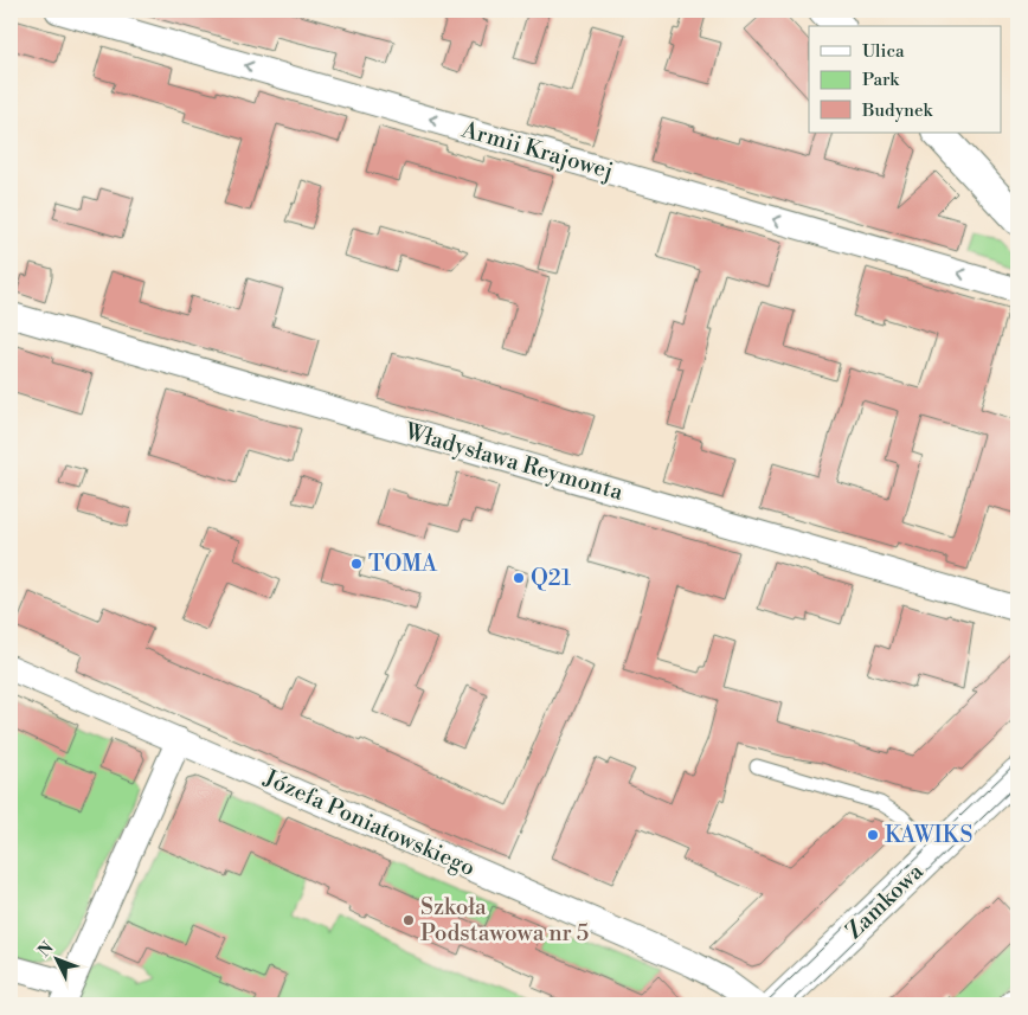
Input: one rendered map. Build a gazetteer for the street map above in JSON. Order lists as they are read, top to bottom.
{
  "streets": {
    "street": [
      "Armii Krajowej",
      "Władysława Reymonta",
      "Józefa Poniatowskiego",
      "Zamkowa"
    ]
  },
  "one_way": ["Armii Krajowej"],
  "places": [
    "TOMA",
    "Q21",
    "KAWIKS",
    "Szkoła Podstawowa nr 5"
  ],
  "legend": ["Ulica", "Park", "Budynek"],
  "north": "top left"
}
